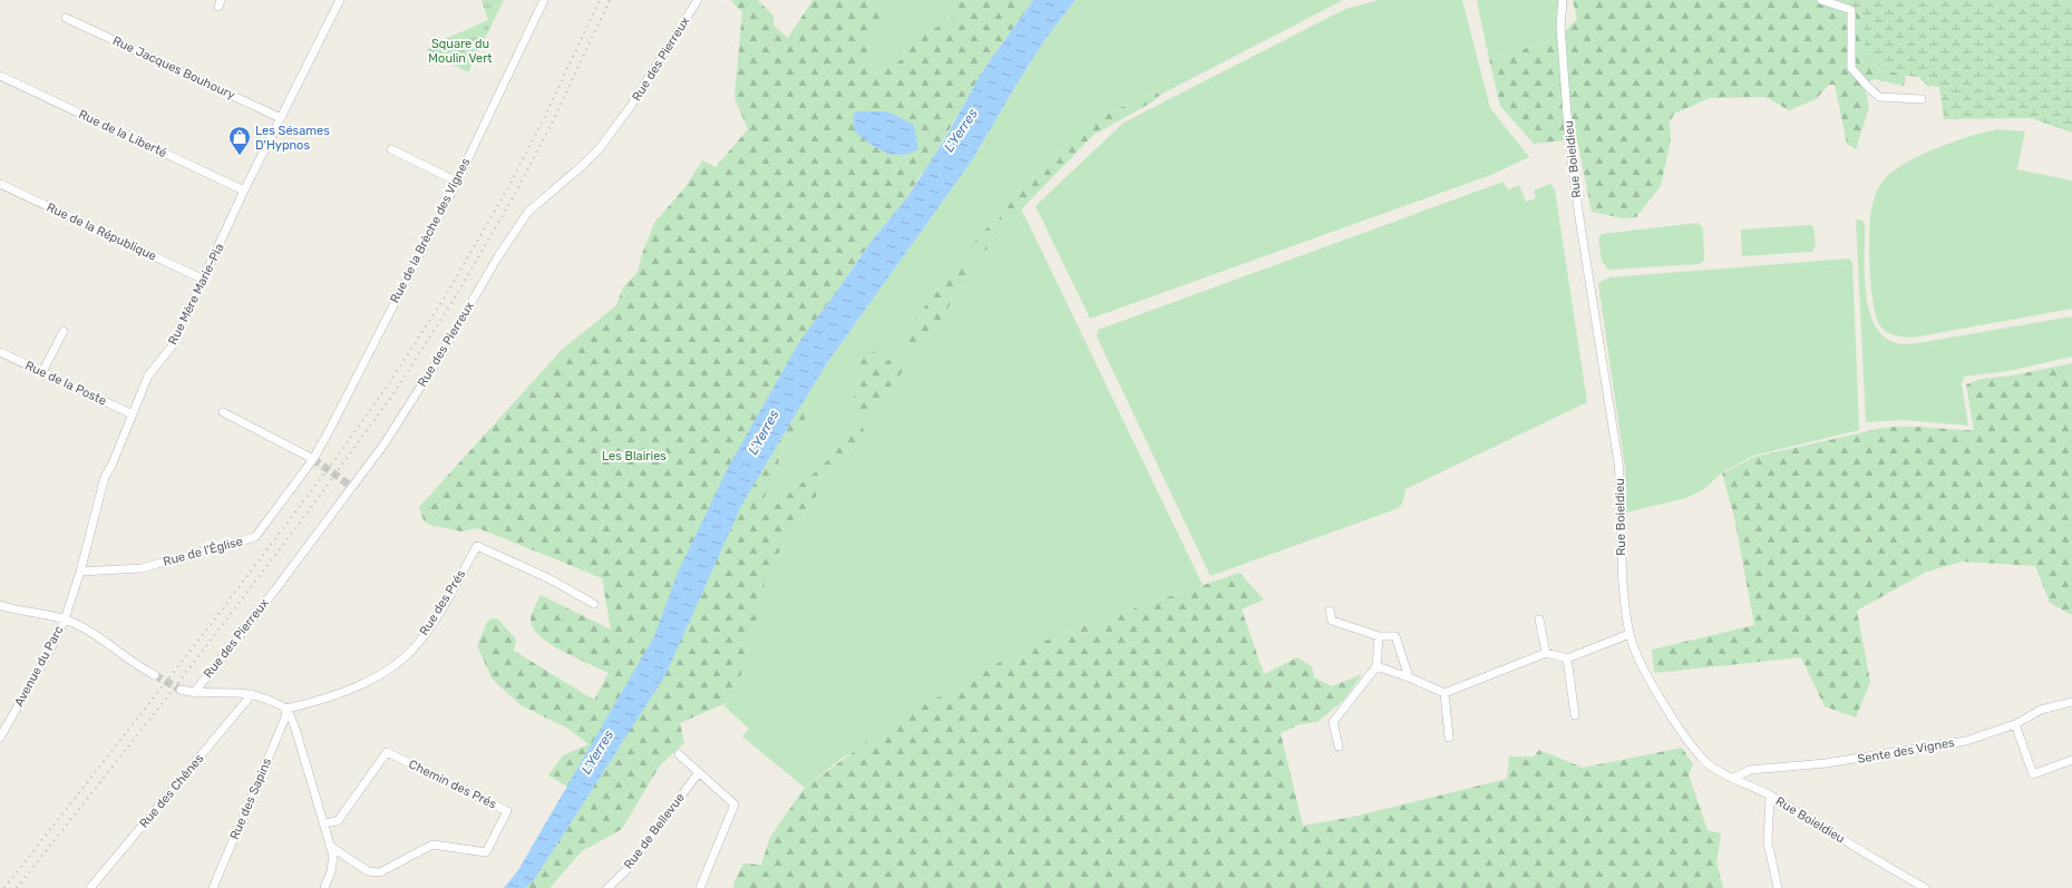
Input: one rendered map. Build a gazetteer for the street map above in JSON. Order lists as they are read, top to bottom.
{
  "streets": {
    "street": [
      "Rue des Pierreux",
      "Rue Jacques Bouhoury",
      "Rue de la Liberté",
      "Rue Boieldieu",
      "Rue de la Brèche des Vignes",
      "Rue de la République",
      "Rue Mère Marie-Pia",
      "Rue de la Poste",
      "Rue de l'Église",
      "Rue des Prés",
      "Avenue du Parc",
      "Sente des Vignes",
      "Chemin des Prés",
      "Rue des Chênes",
      "Rue des Sapins",
      "Rue de Bellevue"
    ]
  },
  "crossings": [
    ["Rue Jacques Bouhoury", "Rue Mère Marie-Pia"],
    ["Rue de la Liberté", "Rue Mère Marie-Pia"],
    ["Rue Boieldieu", "Sente des Vignes"],
    ["Rue de la Brèche des Vignes", "Rue de l'Église"],
    ["Rue de la République", "Rue Mère Marie-Pia"],
    ["Rue Mère Marie-Pia", "Rue de la Poste"],
    ["Rue Mère Marie-Pia", "Rue de l'Église"],
    ["Rue Mère Marie-Pia", "Avenue du Parc"],
    ["Rue des Prés", "Rue des Sapins"]
  ],
  "water": ["L'Yerres"],
  "parks": ["Square du Moulin Vert", "Les Blairies"],
  "places": {
    "shop": ["Les Sésames D'Hypnos"]
  }
}
